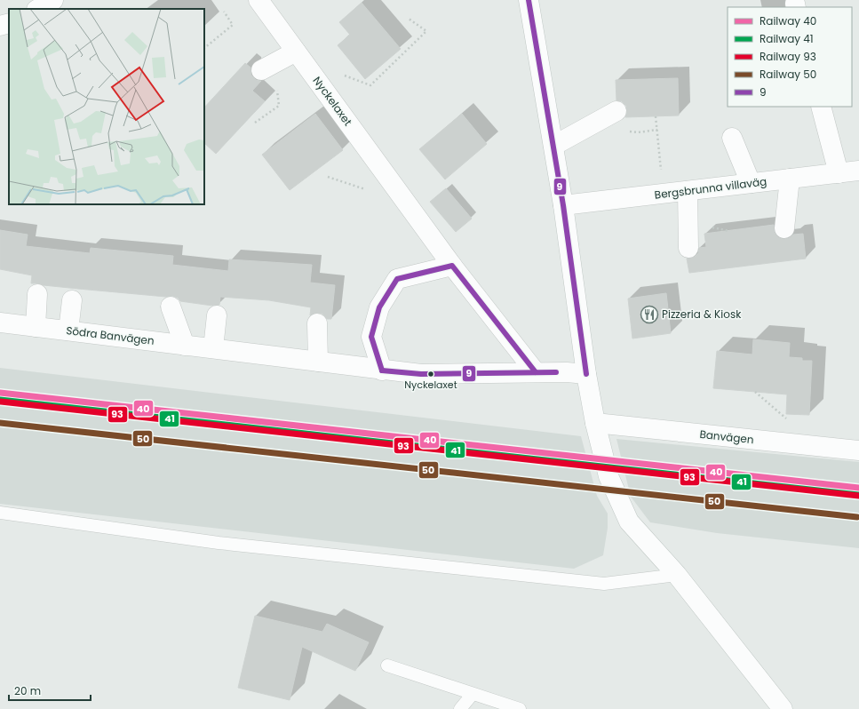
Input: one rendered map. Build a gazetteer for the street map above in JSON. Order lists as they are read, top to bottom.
{
  "streets": {
    "street": [
      "Nyckelaxet",
      "Bergsbrunna villaväg",
      "Södra Banvägen",
      "Banvägen"
    ]
  },
  "crossings": [
    ["Nyckelaxet", "Södra Banvägen"]
  ],
  "places": {
    "restaurant": ["Pizzeria & Kiosk"],
    "other": ["Nyckelaxet"]
  },
  "lines": [
    "transit line 9",
    "rail line 40",
    "rail line 41",
    "rail line 93",
    "rail line 50"
  ],
  "legend": [
    "Railway 40",
    "Railway 41",
    "Railway 93",
    "Railway 50",
    "9"
  ],
  "scale_bar": "20 m"
}
